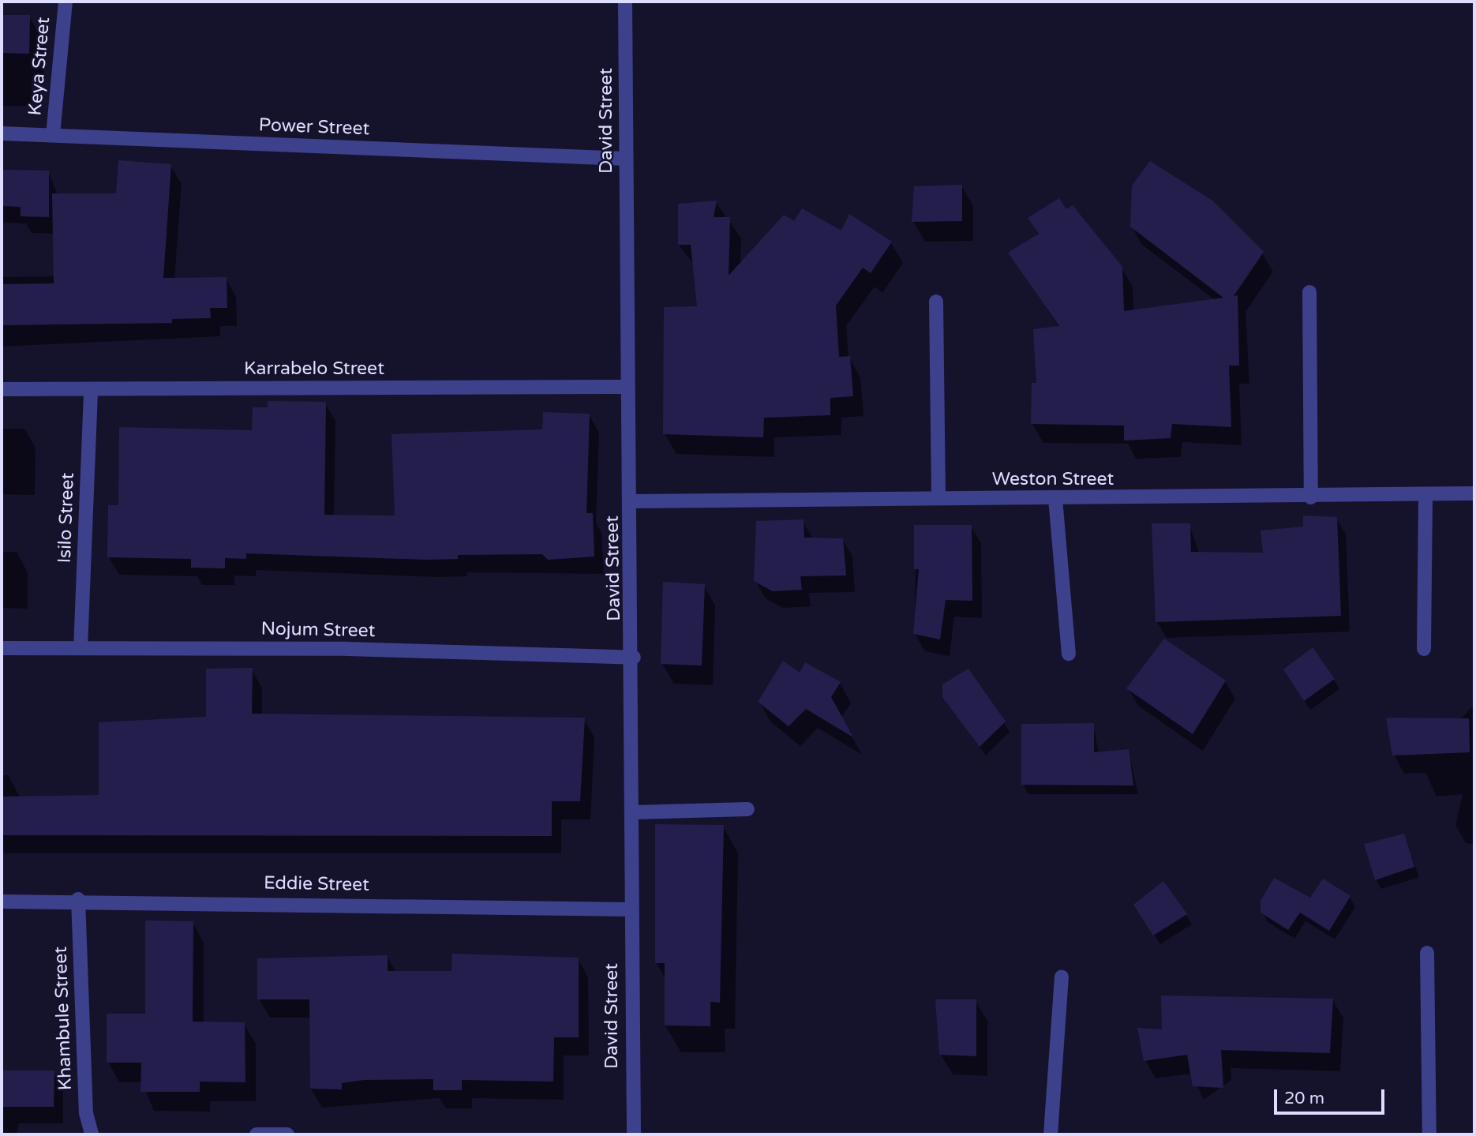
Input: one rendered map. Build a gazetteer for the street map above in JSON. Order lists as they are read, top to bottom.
{
  "streets": {
    "street": [
      "Keya Street",
      "David Street",
      "Power Street",
      "Karrabelo Street",
      "Weston Street",
      "Isilo Street",
      "Nojum Street",
      "Eddie Street",
      "Khambule Street"
    ]
  },
  "crossings": [
    ["Keya Street", "Power Street"],
    ["David Street", "Power Street"],
    ["David Street", "Karrabelo Street"],
    ["David Street", "Weston Street"],
    ["David Street", "Nojum Street"],
    ["David Street", "Eddie Street"],
    ["Karrabelo Street", "Isilo Street"],
    ["Isilo Street", "Nojum Street"],
    ["Eddie Street", "Khambule Street"]
  ],
  "scale_bar": "20 m"
}
